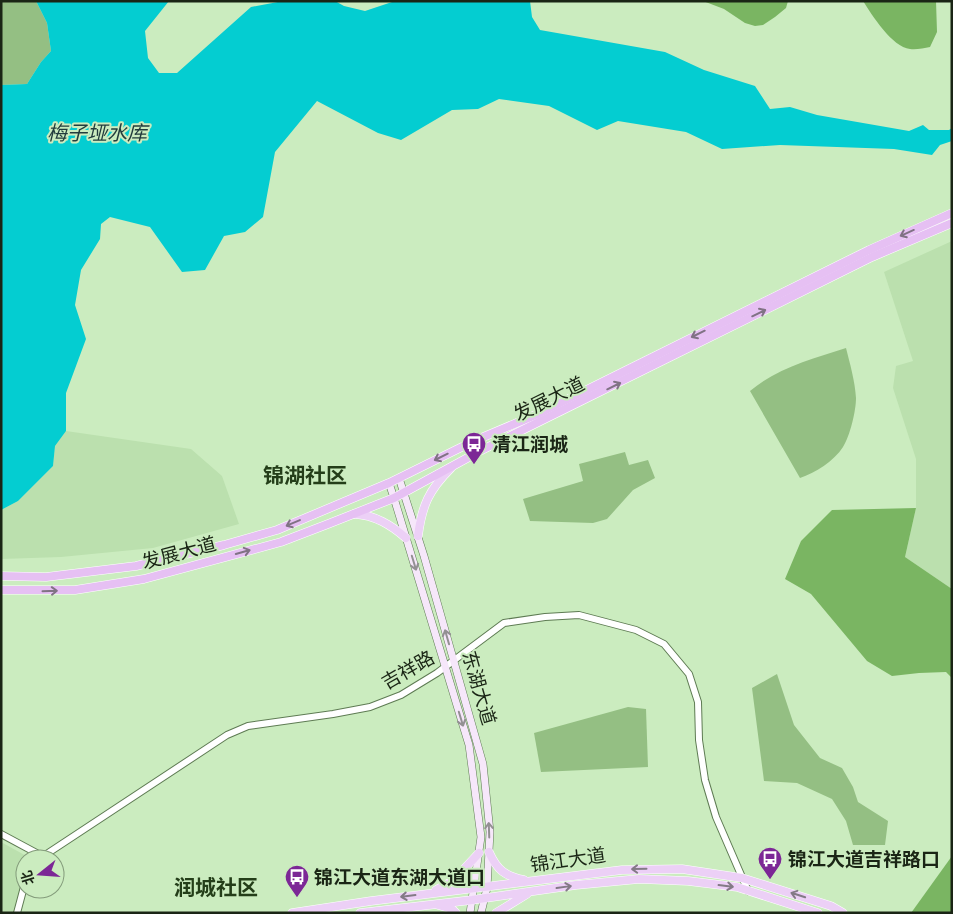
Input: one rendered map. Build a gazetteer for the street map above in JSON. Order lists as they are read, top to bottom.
{
  "streets": {
    "highway": ["发展大道"],
    "main road": ["东湖大道", "锦江大道"],
    "street": ["吉祥路"]
  },
  "crossings": [
    ["发展大道", "东湖大道"],
    ["吉祥路", "东湖大道"],
    ["吉祥路", "锦江大道"],
    ["东湖大道", "锦江大道"]
  ],
  "districts": ["锦湖社区", "润城社区"],
  "water": ["梅子垭水库"],
  "places": {
    "bus stop": ["清江润城", "锦江大道吉祥路口", "锦江大道东湖大道口"]
  },
  "north": "left"
}
